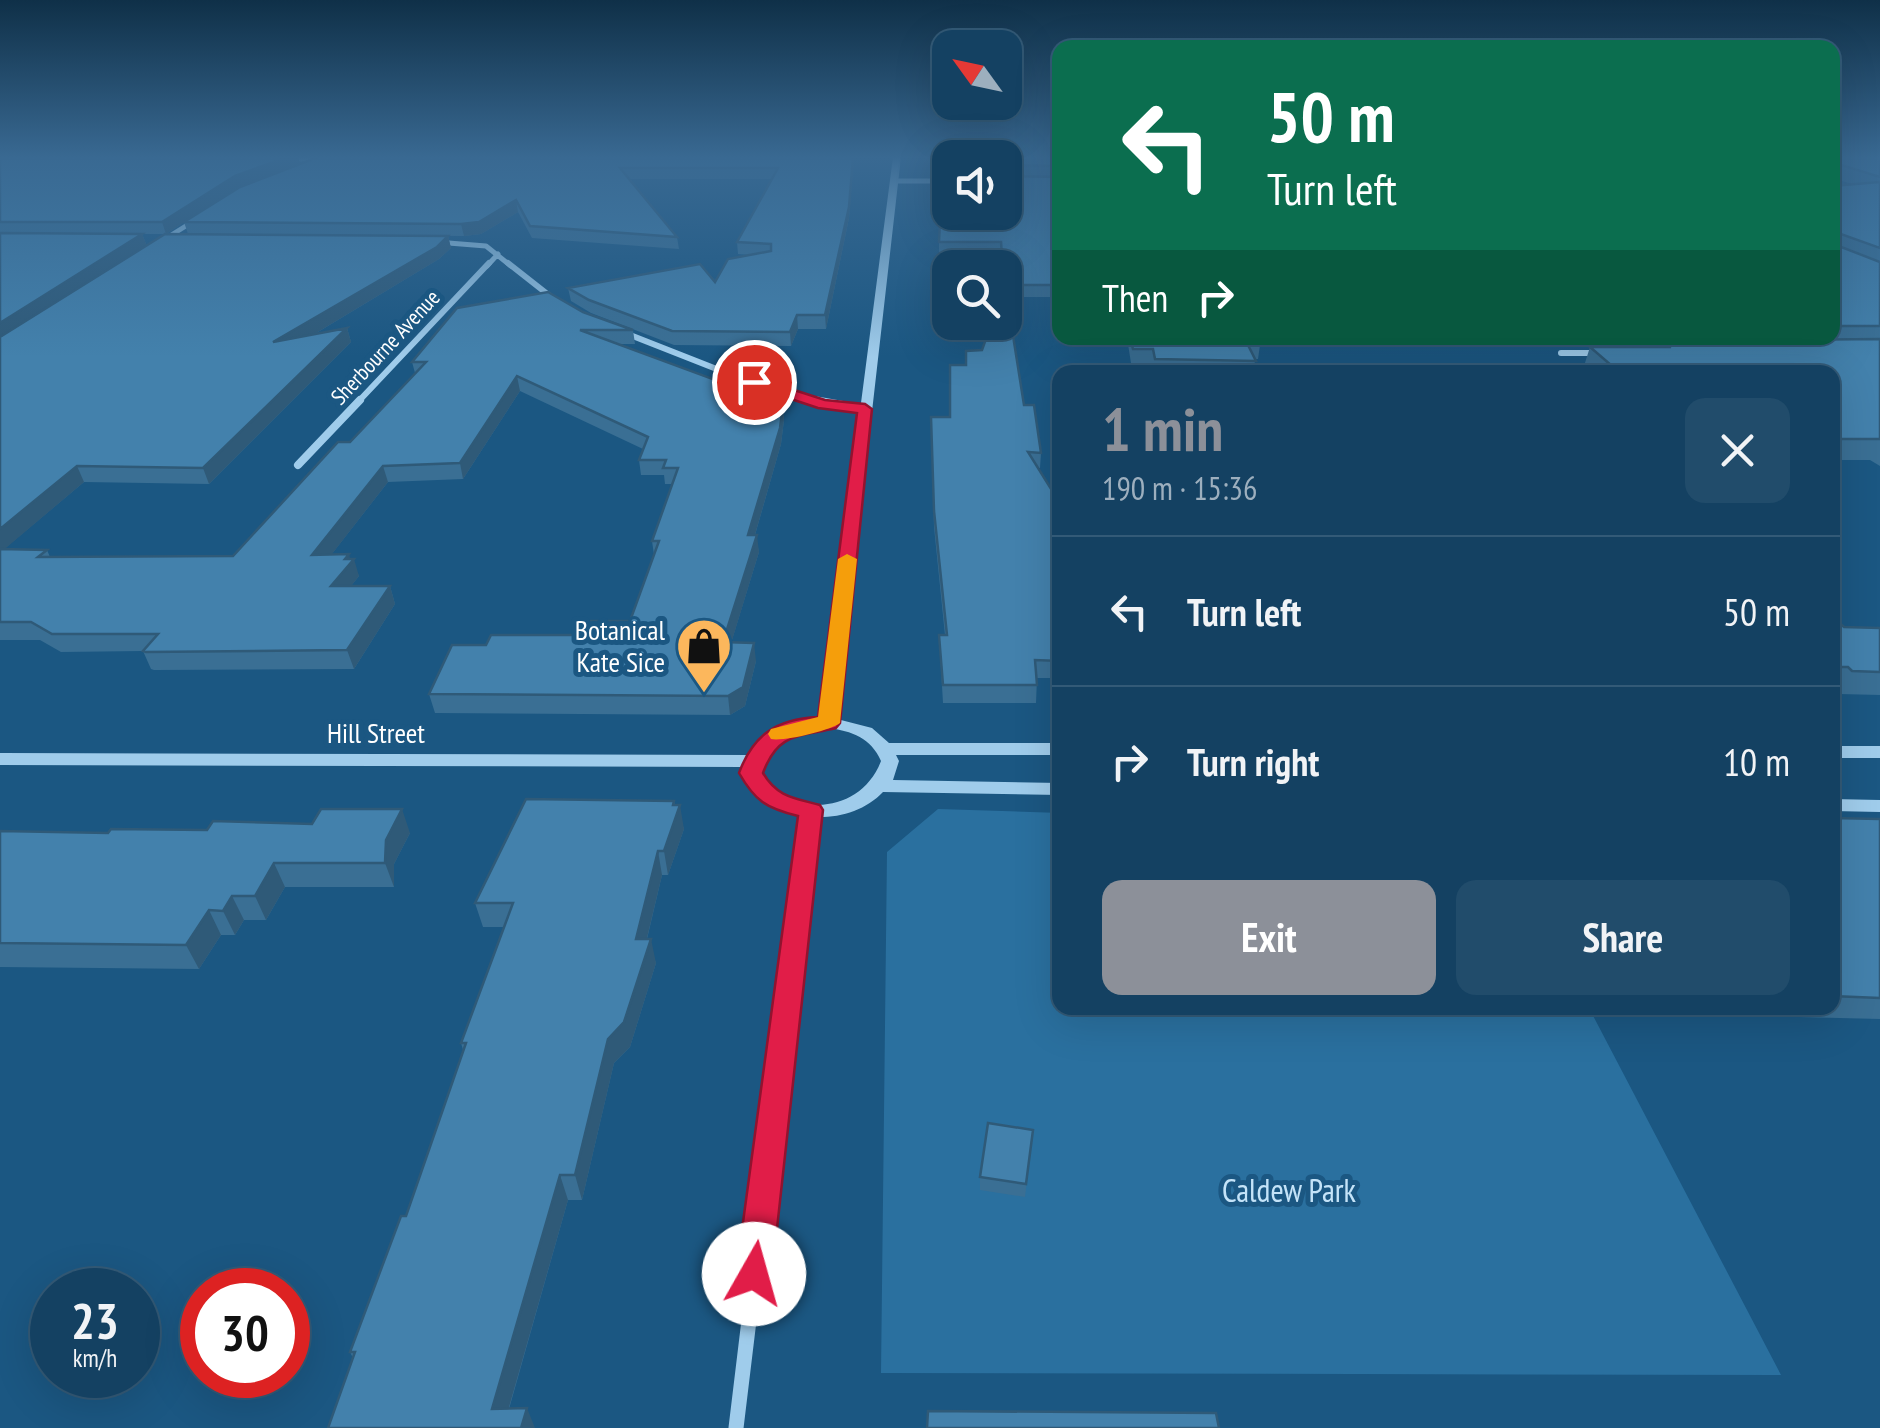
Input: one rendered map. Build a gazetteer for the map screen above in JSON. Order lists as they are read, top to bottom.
{
  "streets": {
    "street": ["Sherbourne Avenue", "Hill Street"]
  },
  "parks": ["Caldew Park"],
  "places": {
    "shop": ["Botanical Kate Sice"]
  },
  "north": "top left",
  "page": {
    "turn": ["50 m", "Turn left"],
    "then": "Then",
    "heading": ["1 min", "190 m · 15:36"],
    "list": [
      {
        "name": "Turn left",
        "value": "50 m"
      },
      {
        "name": "Turn right",
        "value": "10 m"
      }
    ],
    "buttons": ["Exit", "Share"],
    "speed": "23 km/h",
    "limit": "30"
  }
}
